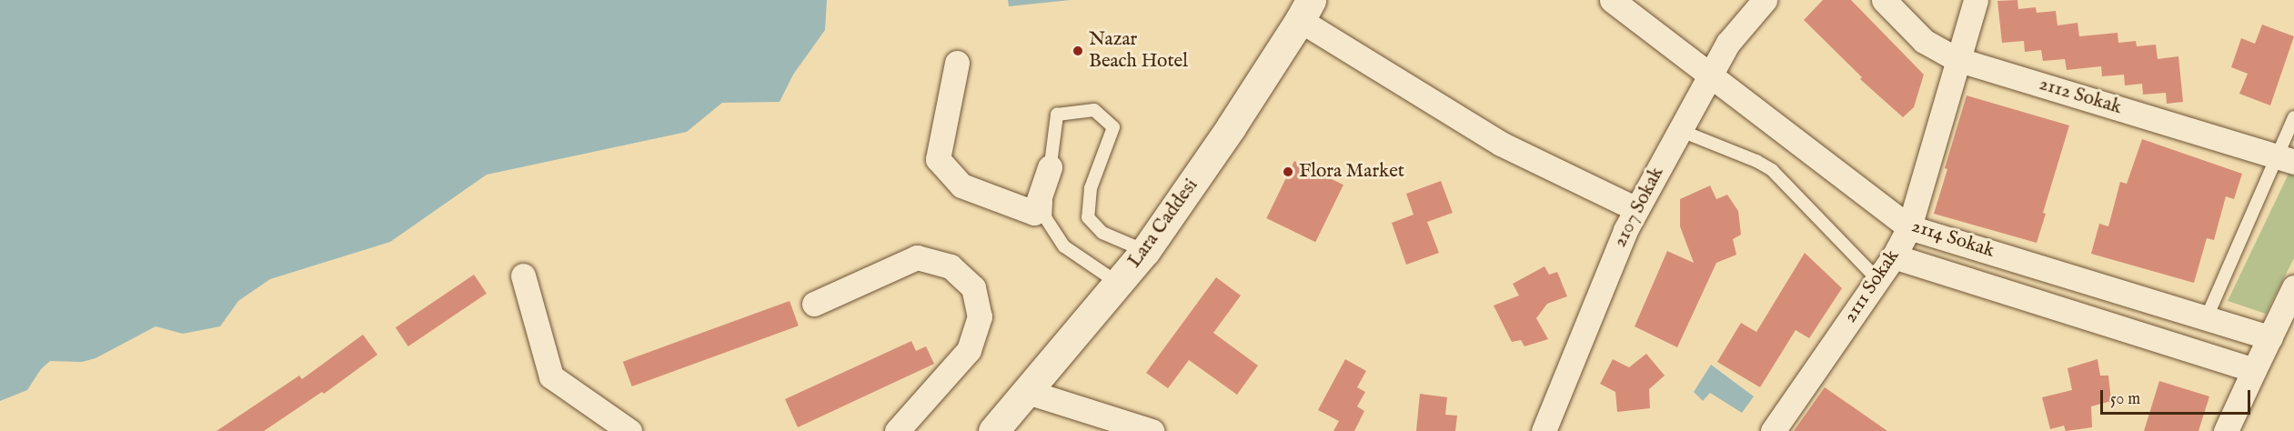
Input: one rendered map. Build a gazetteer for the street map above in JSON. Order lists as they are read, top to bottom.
{
  "streets": {
    "street": [
      "2112 Sokak",
      "2107 Sokak",
      "Lara Caddesi",
      "2114 Sokak",
      "2111 Sokak"
    ]
  },
  "crossings": [
    ["2112 Sokak", "2111 Sokak"],
    ["2107 Sokak", "2114 Sokak"],
    ["2114 Sokak", "2111 Sokak"]
  ],
  "places": ["Nazar Beach Hotel", "Flora Market"],
  "scale_bar": "50 m"
}
